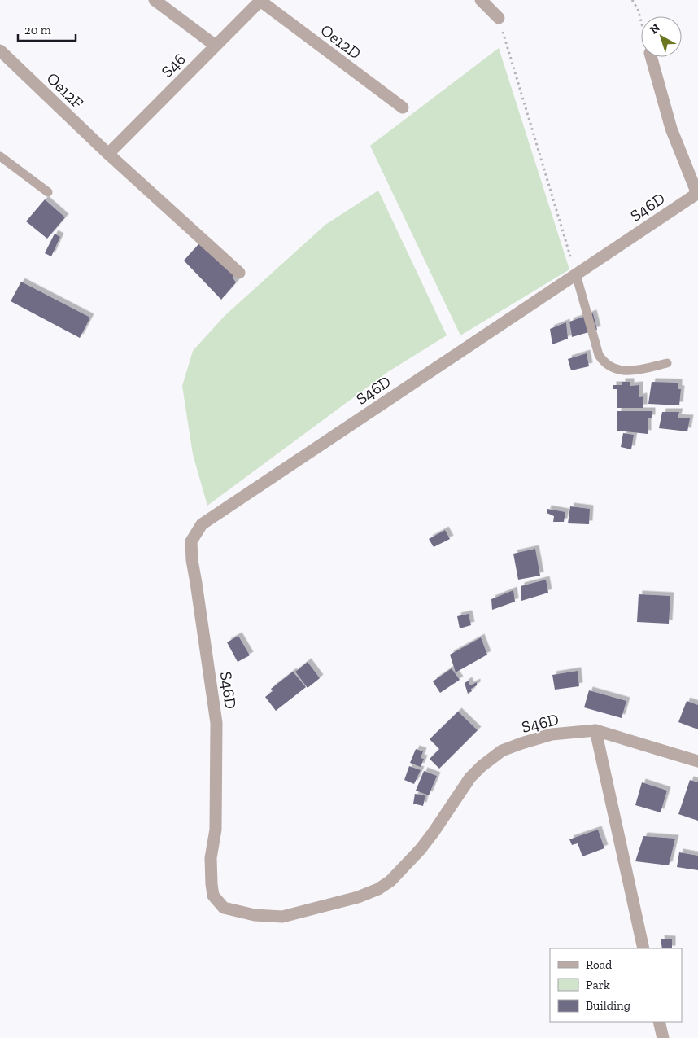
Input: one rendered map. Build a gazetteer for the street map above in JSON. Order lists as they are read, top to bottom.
{
  "streets": {
    "street": [
      "Oe12D",
      "S46",
      "Oe12F",
      "S46D"
    ]
  },
  "crossings": [
    ["Oe12D", "S46"],
    ["S46", "Oe12F"]
  ],
  "legend": ["Road", "Park", "Building"],
  "scale_bar": "20 m",
  "north": "top left"
}
